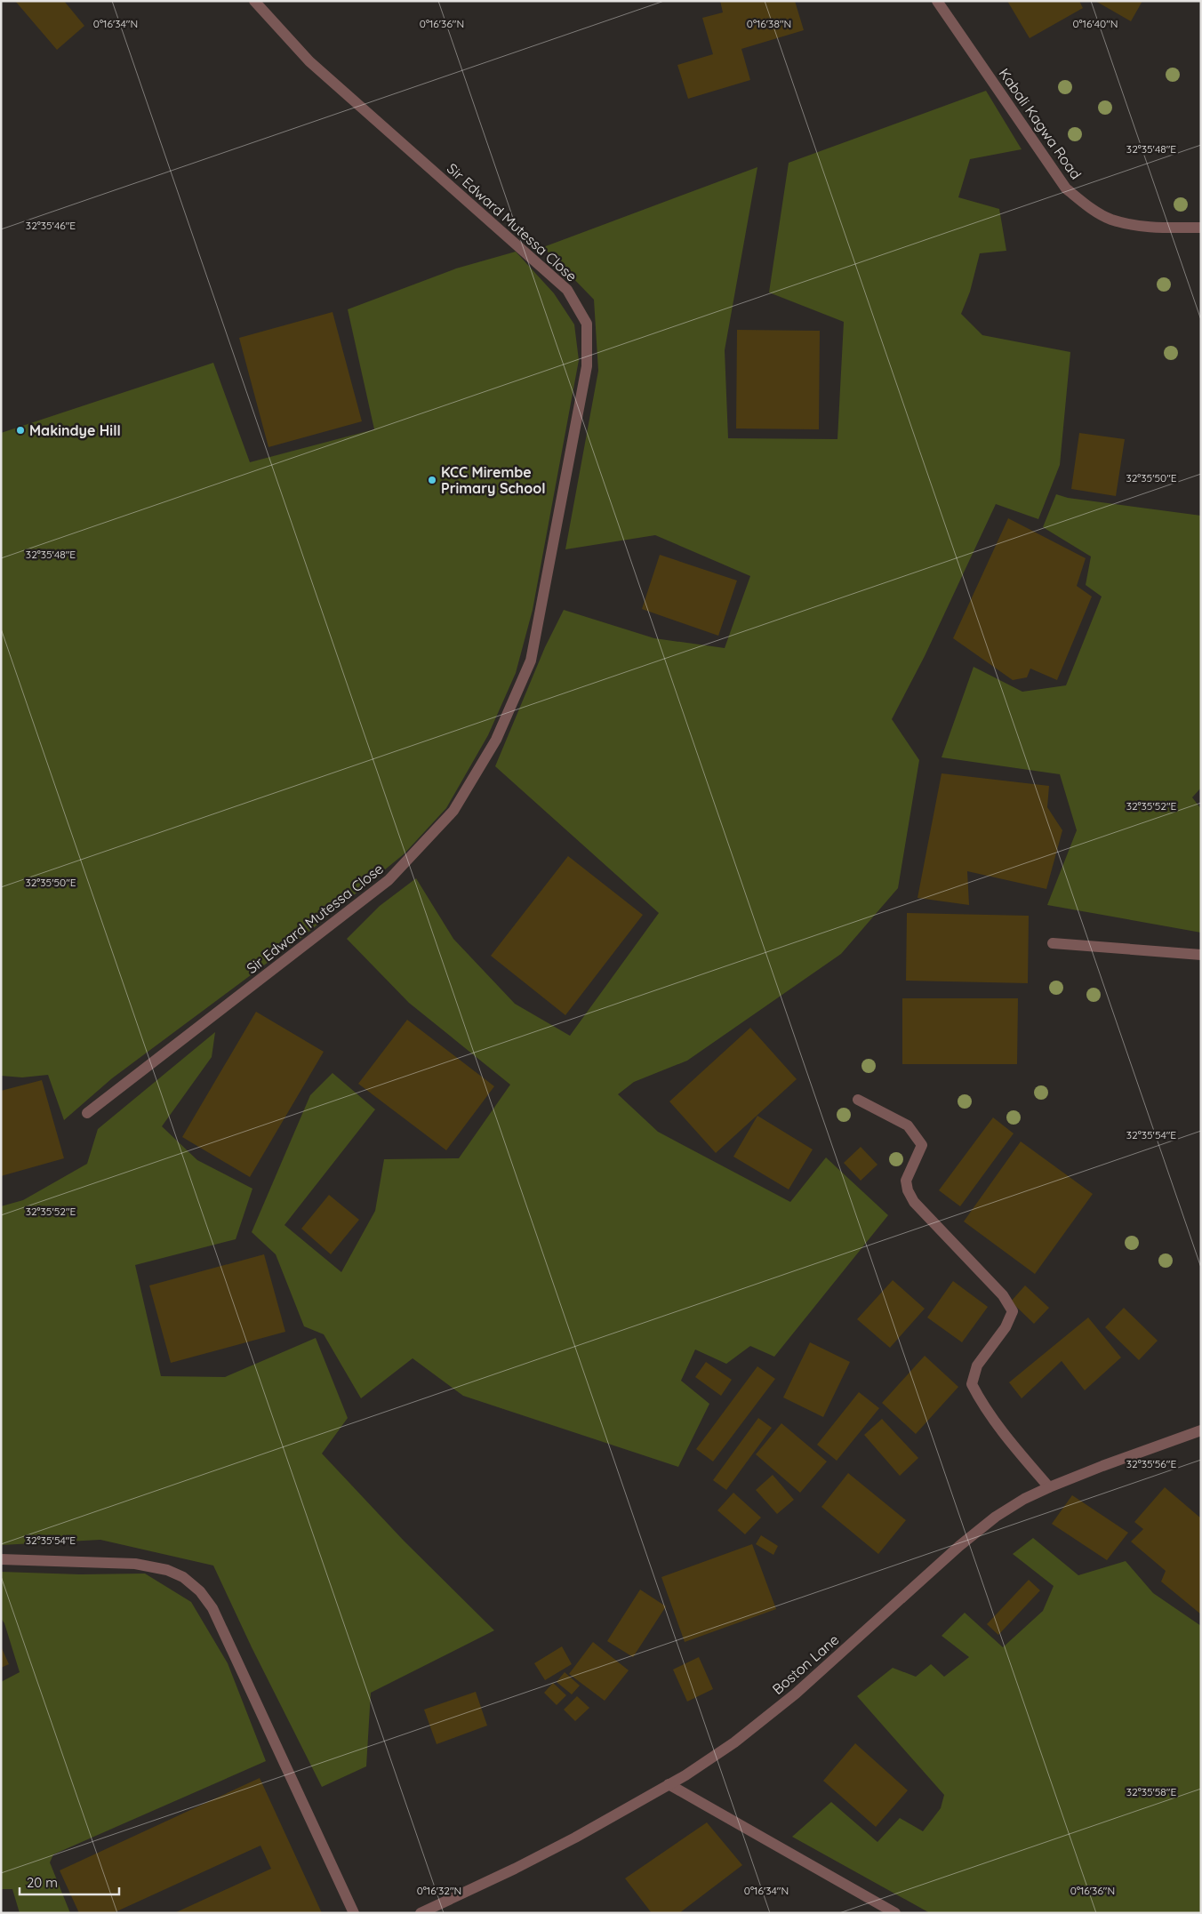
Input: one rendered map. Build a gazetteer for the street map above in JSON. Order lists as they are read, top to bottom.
{
  "streets": {
    "street": ["Kabali Kagwa Road", "Sir Edward Mutessa Close", "Boston Lane"]
  },
  "places": ["Makindye Hill", "KCC Mirembe Primary School"],
  "scale_bar": "20 m",
  "coordinates": [
    "0°16'34\"N",
    "0°16'36\"N",
    "0°16'38\"N",
    "0°16'40\"N",
    "32°35'48\"E",
    "32°35'46\"E",
    "32°35'50\"E",
    "32°35'52\"E",
    "32°35'54\"E",
    "32°35'56\"E",
    "32°35'58\"E",
    "0°16'32\"N"
  ]
}
